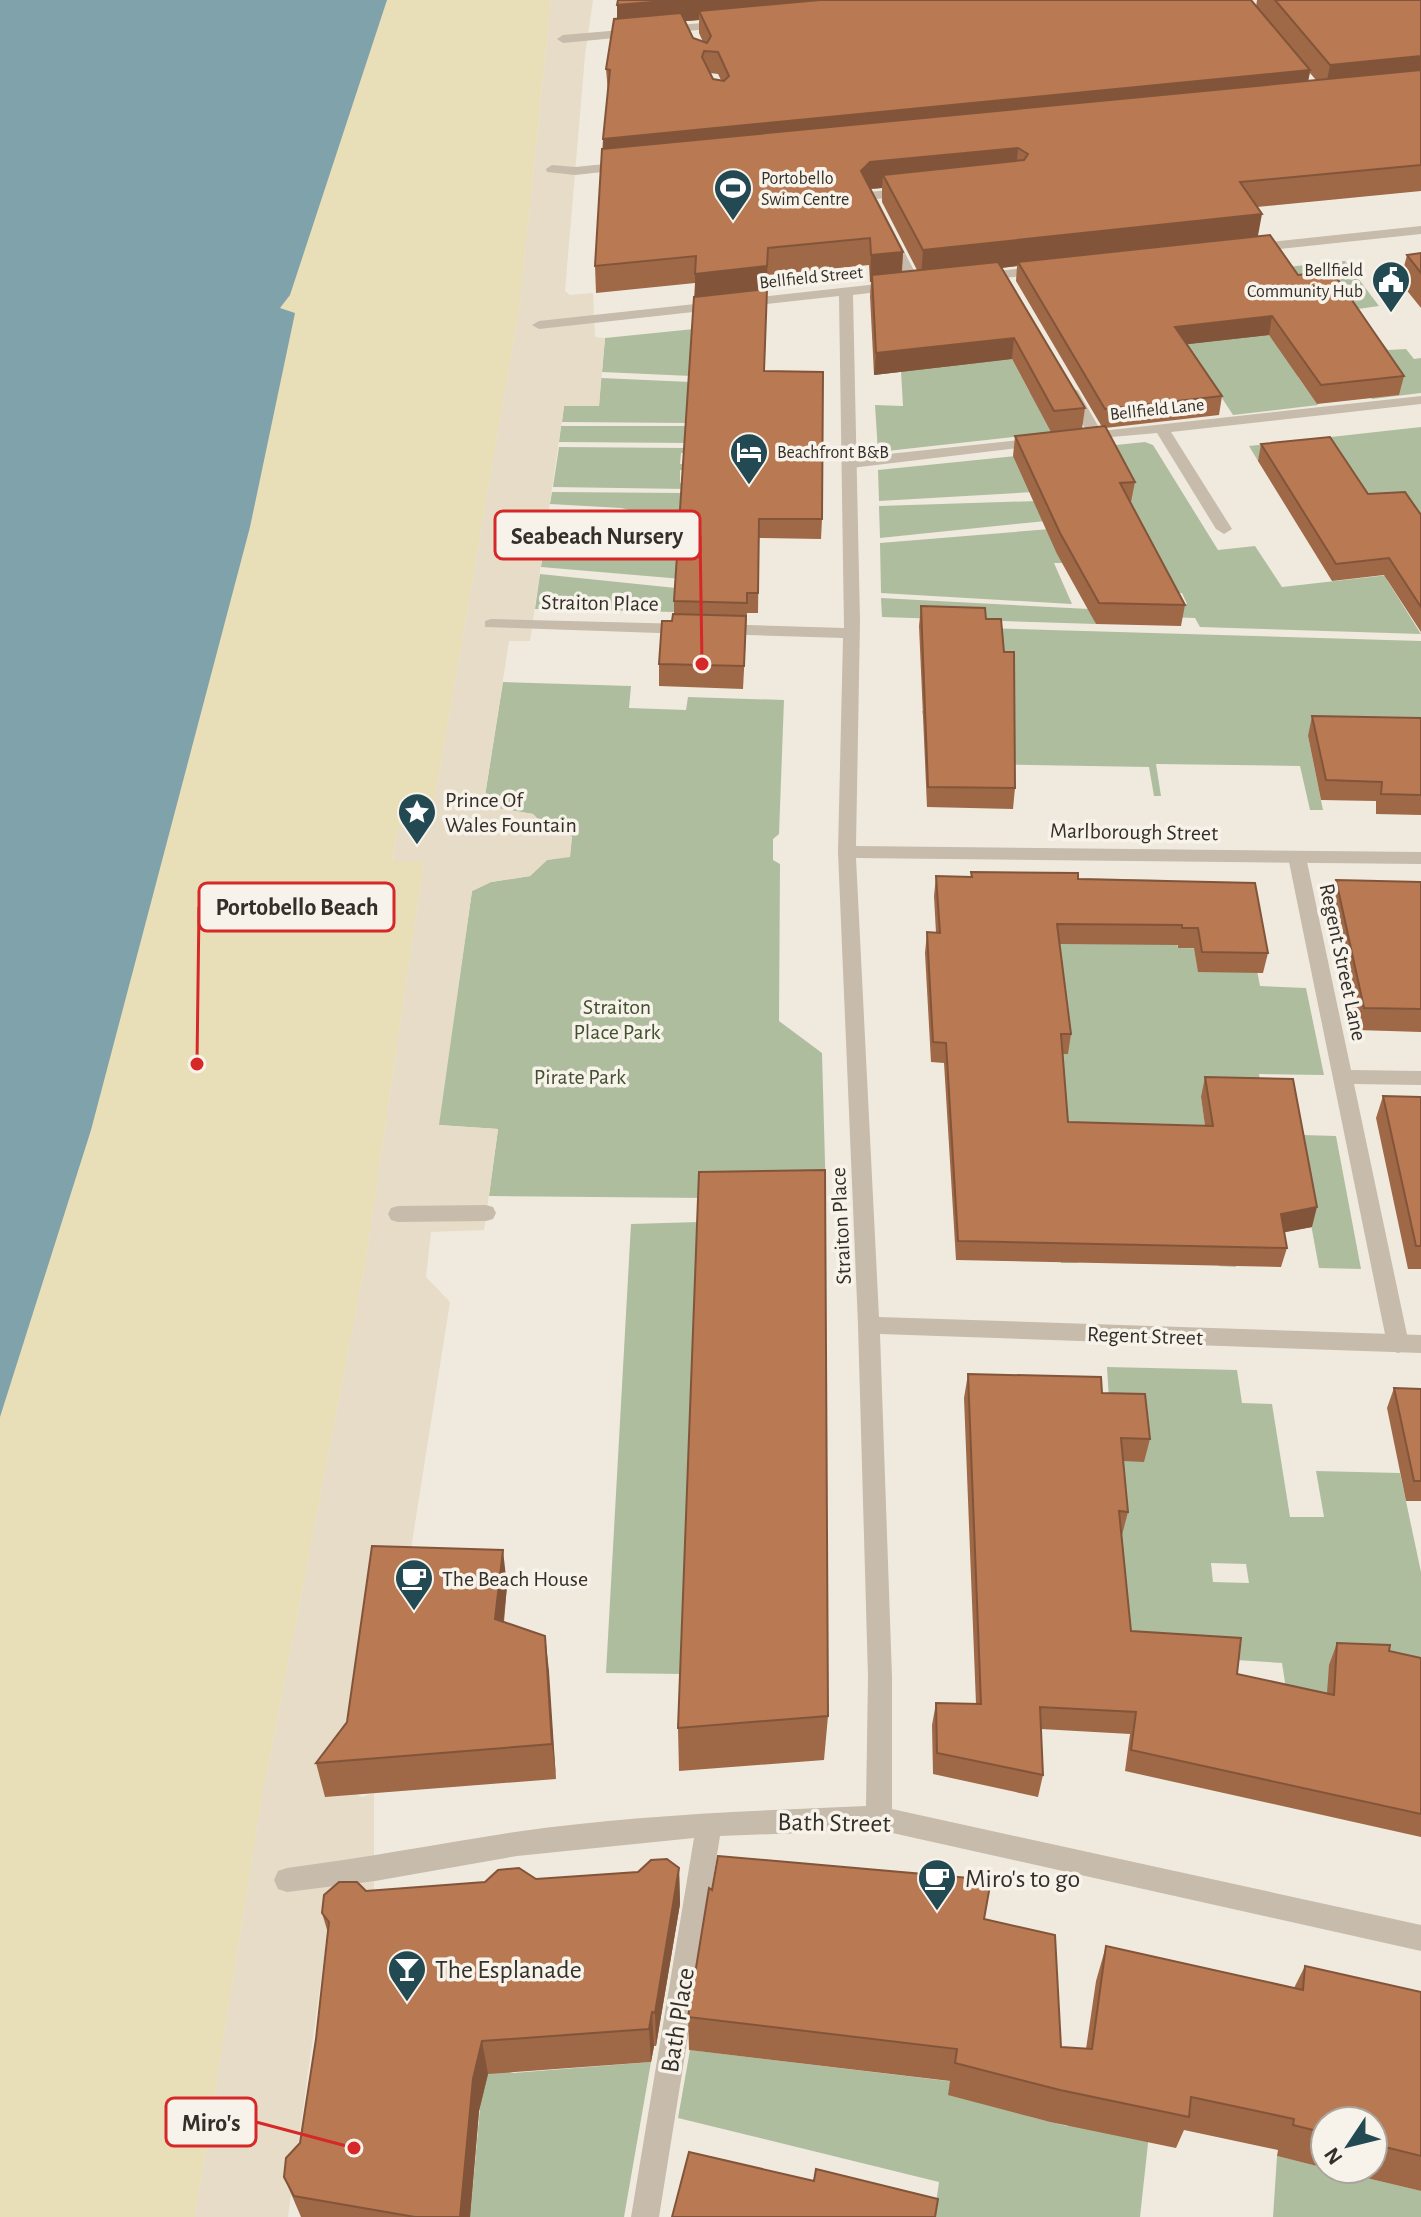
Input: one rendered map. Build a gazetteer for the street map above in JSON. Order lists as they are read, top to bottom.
{
  "streets": {
    "street": [
      "Bellfield Street",
      "Bellfield Lane",
      "Straiton Place",
      "Marlborough Street",
      "Regent Street Lane",
      "Regent Street",
      "Bath Street",
      "Bath Place"
    ]
  },
  "crossings": [
    ["Bellfield Street", "Straiton Place"],
    ["Bellfield Lane", "Straiton Place"],
    ["Straiton Place", "Marlborough Street"],
    ["Straiton Place", "Regent Street"],
    ["Straiton Place", "Bath Street"],
    ["Marlborough Street", "Regent Street Lane"],
    ["Regent Street Lane", "Regent Street"],
    ["Bath Street", "Bath Place"]
  ],
  "parks": ["Straiton Place Park", "Pirate Park"],
  "places": {
    "sports": ["Portobello Swim Centre"],
    "public building": ["Bellfield Community Hub"],
    "hotel": ["Beachfront B&B"],
    "other": ["Seabeach Nursery", "Portobello Beach", "Miro's"],
    "place": ["Prince Of Wales Fountain"],
    "cafe": ["The Beach House", "Miro's to go"],
    "bar": ["The Esplanade"]
  },
  "north": "bottom left"
}
